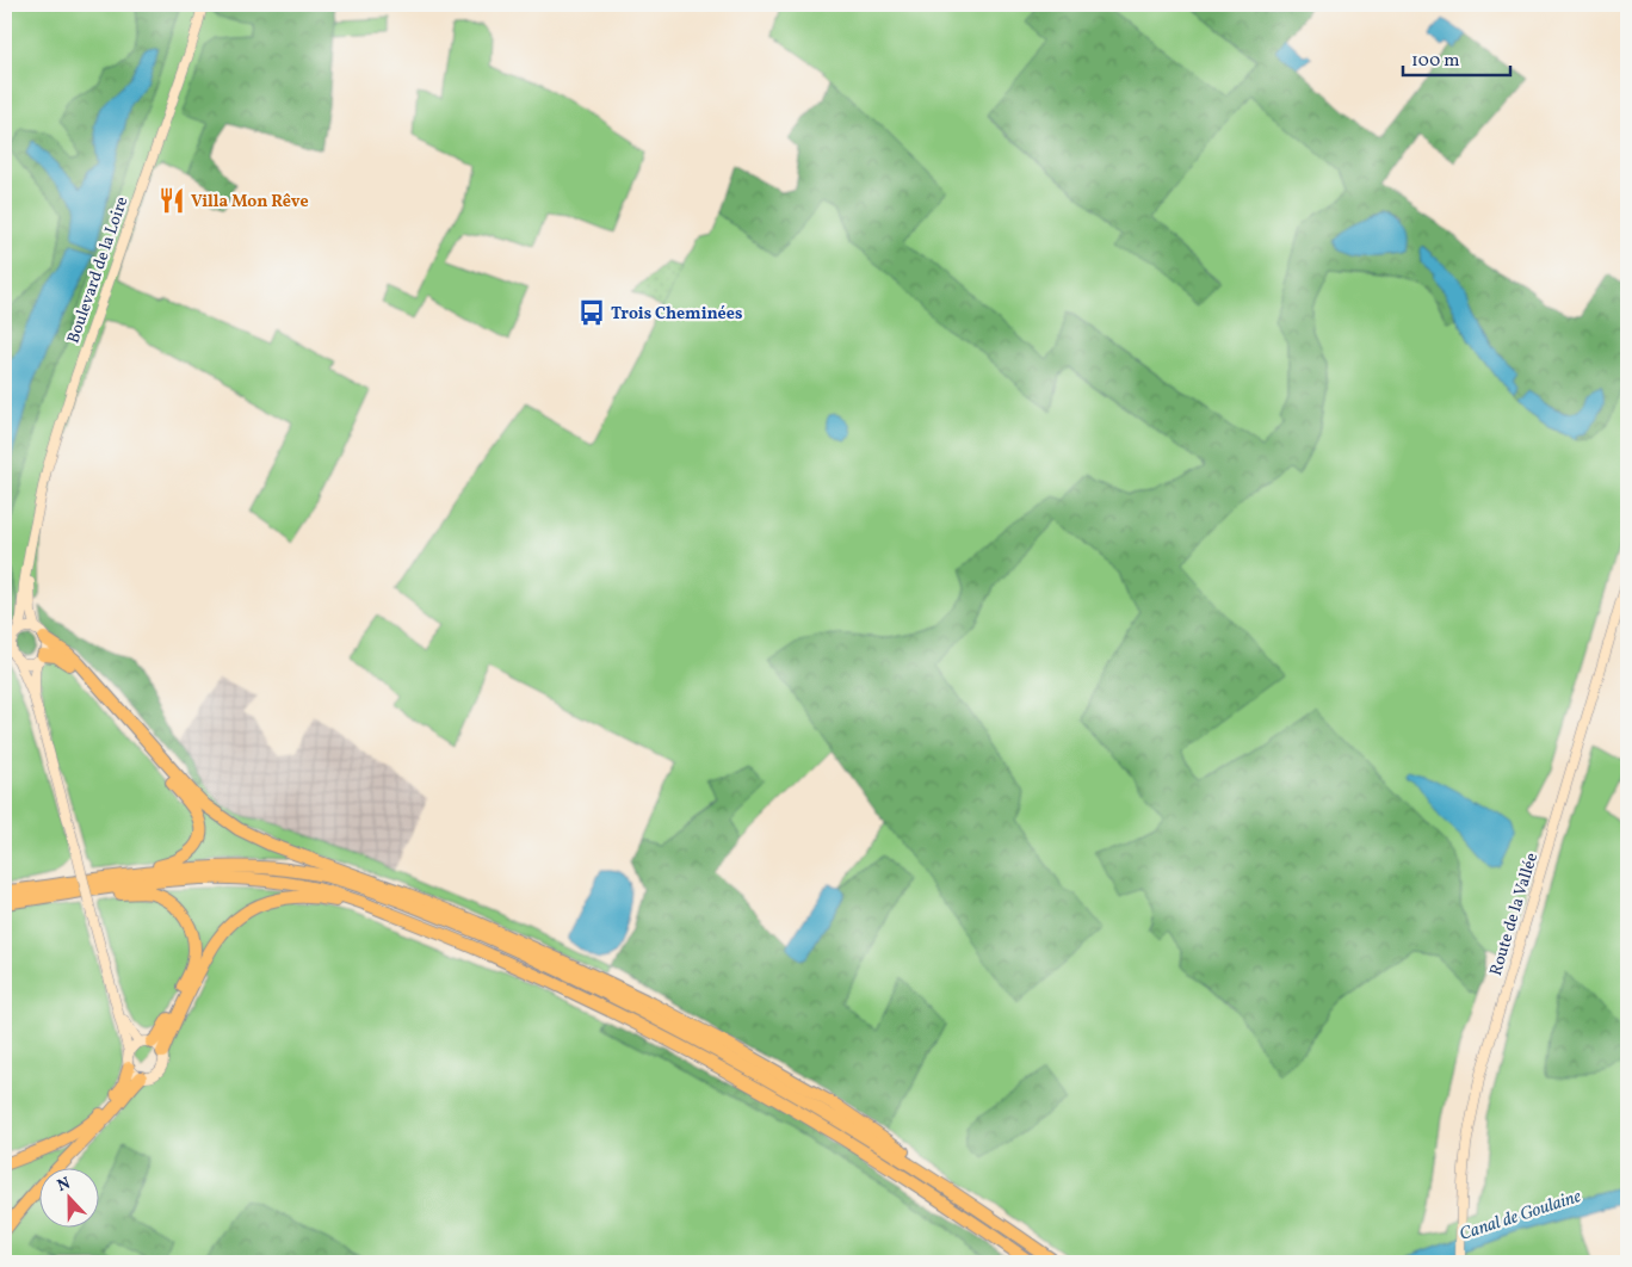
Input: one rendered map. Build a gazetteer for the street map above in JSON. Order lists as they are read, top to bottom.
{
  "streets": {
    "main road": ["Boulevard de la Loire", "Route de la Vallée"]
  },
  "water": ["Canal de Goulaine"],
  "places": {
    "restaurant": ["Villa Mon Rêve"],
    "bus stop": ["Trois Cheminées"]
  },
  "scale_bar": "100 m",
  "north": "top"
}
